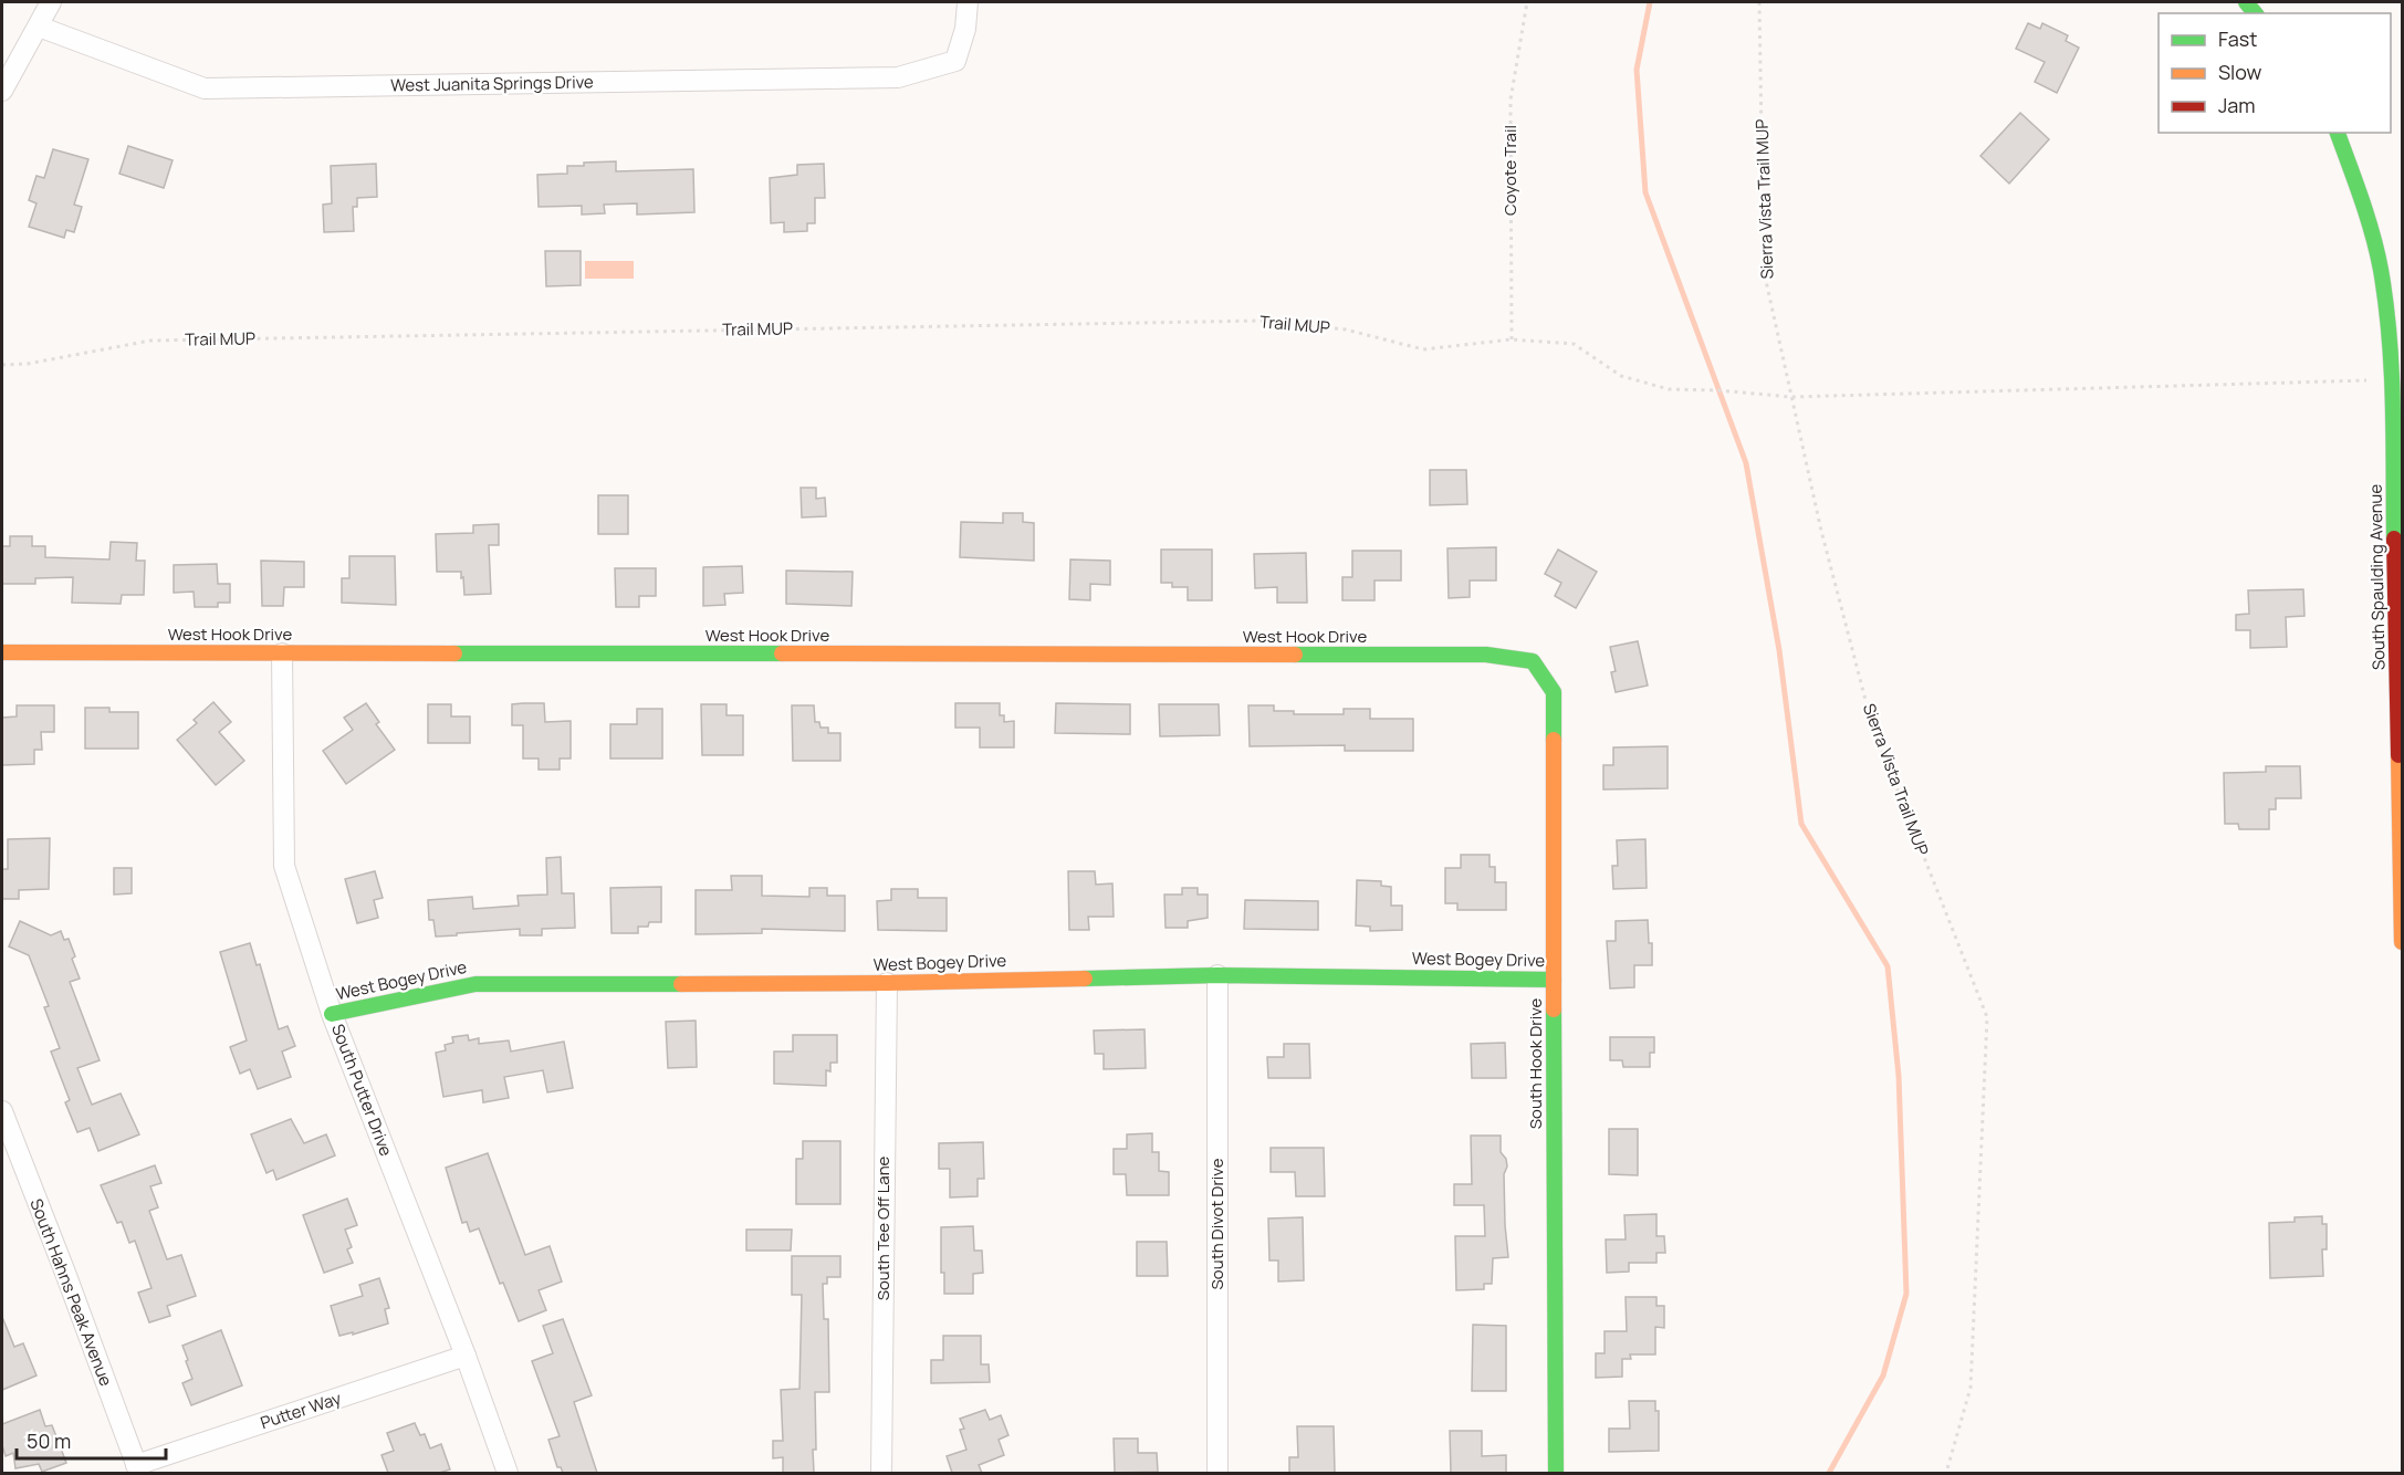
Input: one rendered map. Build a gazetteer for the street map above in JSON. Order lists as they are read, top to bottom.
{
  "streets": {
    "street": [
      "West Juanita Springs Drive",
      "South Spaulding Avenue",
      "West Hook Drive",
      "West Bogey Drive",
      "South Hook Drive",
      "South Putter Drive",
      "South Divot Drive",
      "South Tee Off Lane",
      "South Hahns Peak Avenue",
      "Putter Way"
    ],
    "path": ["Coyote Trail", "Sierra Vista Trail MUP", "Trail MUP"]
  },
  "crossings": [
    ["Coyote Trail", "Trail MUP"],
    ["Sierra Vista Trail MUP", "Trail MUP"],
    ["West Hook Drive", "South Hook Drive"],
    ["West Hook Drive", "South Putter Drive"],
    ["West Bogey Drive", "South Hook Drive"],
    ["West Bogey Drive", "South Putter Drive"],
    ["West Bogey Drive", "South Divot Drive"],
    ["West Bogey Drive", "South Tee Off Lane"],
    ["South Putter Drive", "Putter Way"],
    ["South Hahns Peak Avenue", "Putter Way"]
  ],
  "legend": ["Fast", "Slow", "Jam"],
  "scale_bar": "50 m"
}
